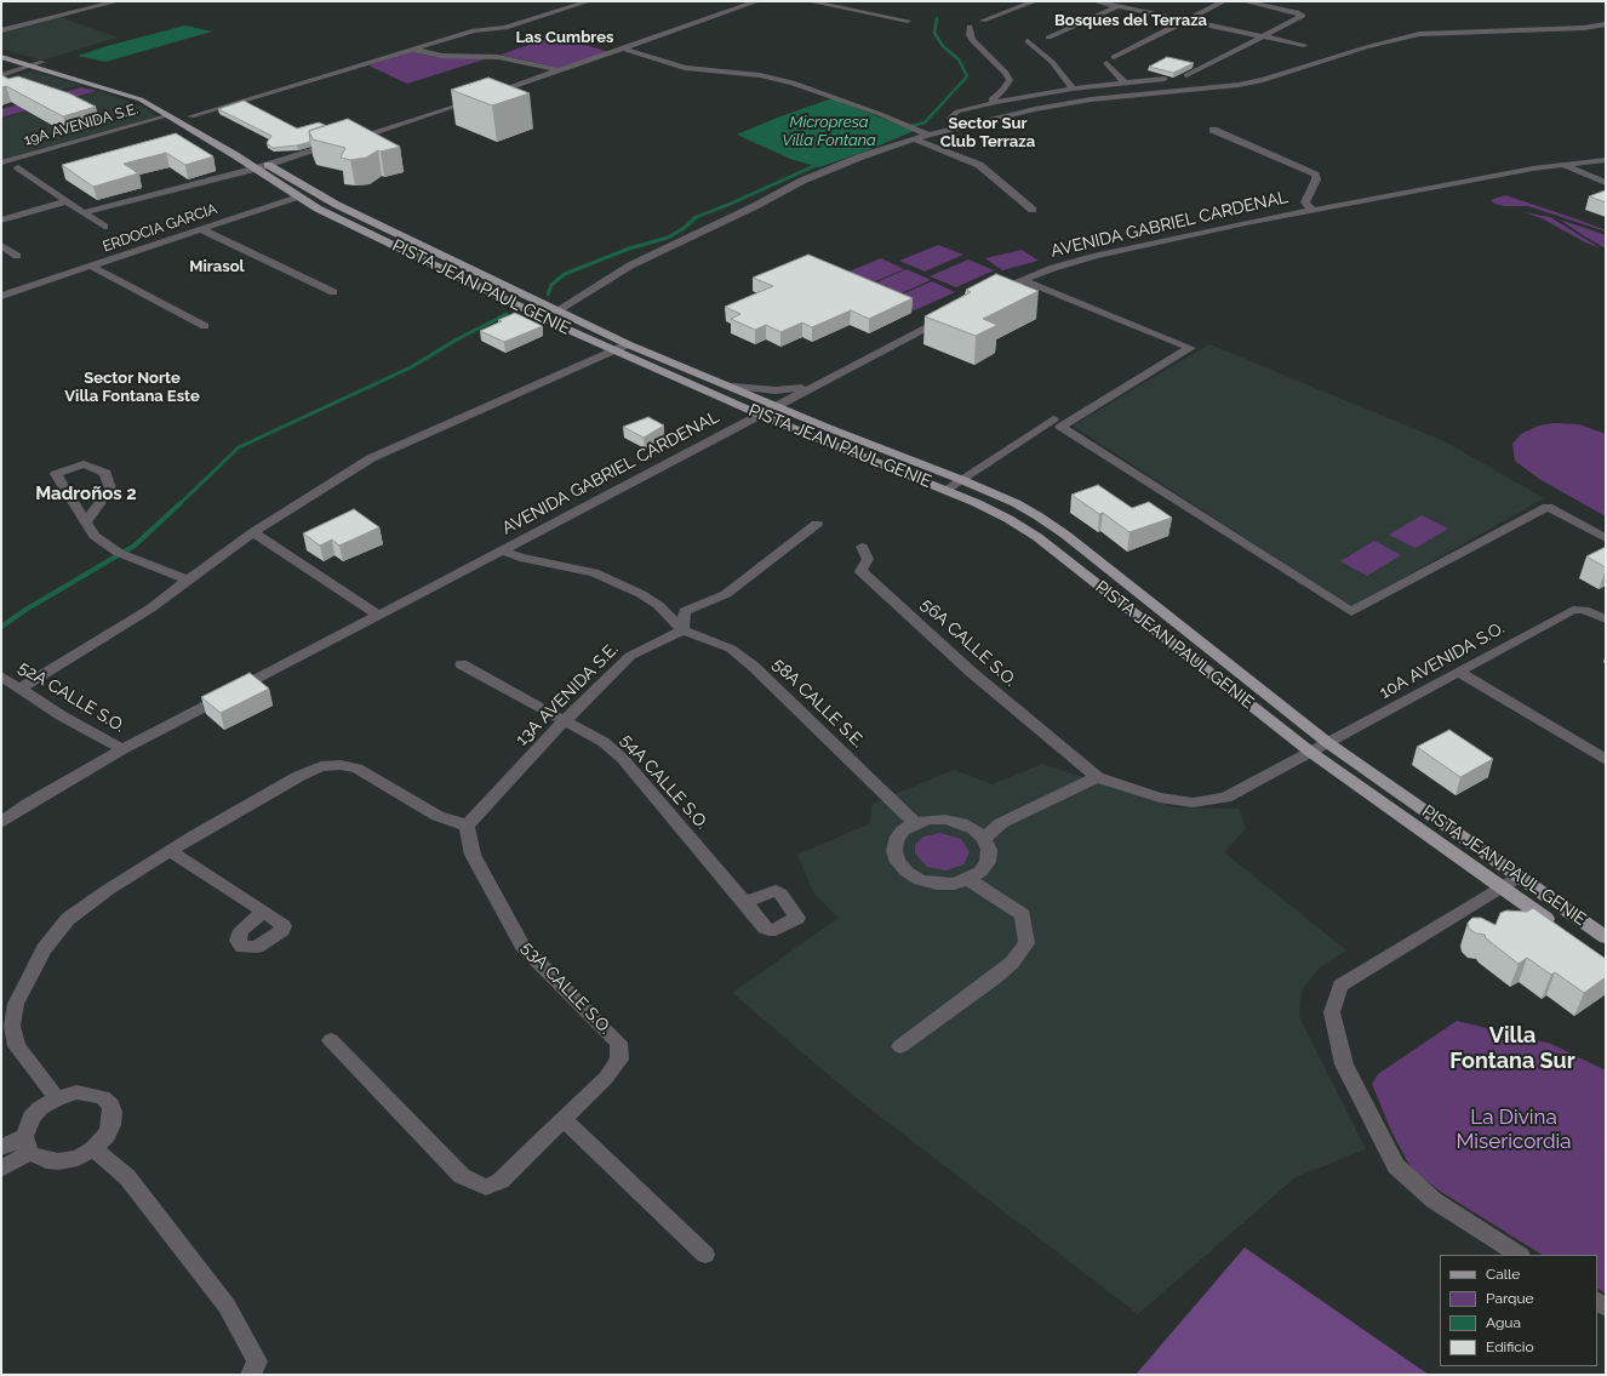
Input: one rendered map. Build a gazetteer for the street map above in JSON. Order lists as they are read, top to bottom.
{
  "streets": {
    "main road": ["PISTA JEAN PAUL GENIE"],
    "street": [
      "19A AVENIDA S.E.",
      "AVENIDA GABRIEL CARDENAL",
      "ERDOCIA GARCIA",
      "56A CALLE S.O.",
      "10A AVENIDA S.O.",
      "13A AVENIDA S.E.",
      "52A CALLE S.O.",
      "58A CALLE S.E.",
      "54A CALLE S.O.",
      "53A CALLE S.O."
    ]
  },
  "crossings": [
    ["AVENIDA GABRIEL CARDENAL", "PISTA JEAN PAUL GENIE"],
    ["AVENIDA GABRIEL CARDENAL", "52A CALLE S.O."],
    ["ERDOCIA GARCIA", "PISTA JEAN PAUL GENIE"],
    ["PISTA JEAN PAUL GENIE", "10A AVENIDA S.O."],
    ["56A CALLE S.O.", "10A AVENIDA S.O."],
    ["13A AVENIDA S.E.", "58A CALLE S.E."],
    ["13A AVENIDA S.E.", "54A CALLE S.O."],
    ["13A AVENIDA S.E.", "53A CALLE S.O."]
  ],
  "districts": [
    "Bosques del Terraza",
    "Las Cumbres",
    "Sector Sur Club Terraza",
    "Mirasol",
    "Sector Norte Villa Fontana Este",
    "Madroños 2",
    "Villa Fontana Sur"
  ],
  "water": ["Micropresa Villa Fontana"],
  "parks": ["La Divina Misericordia"],
  "legend": [
    "Calle",
    "Parque",
    "Agua",
    "Edificio"
  ]
}
